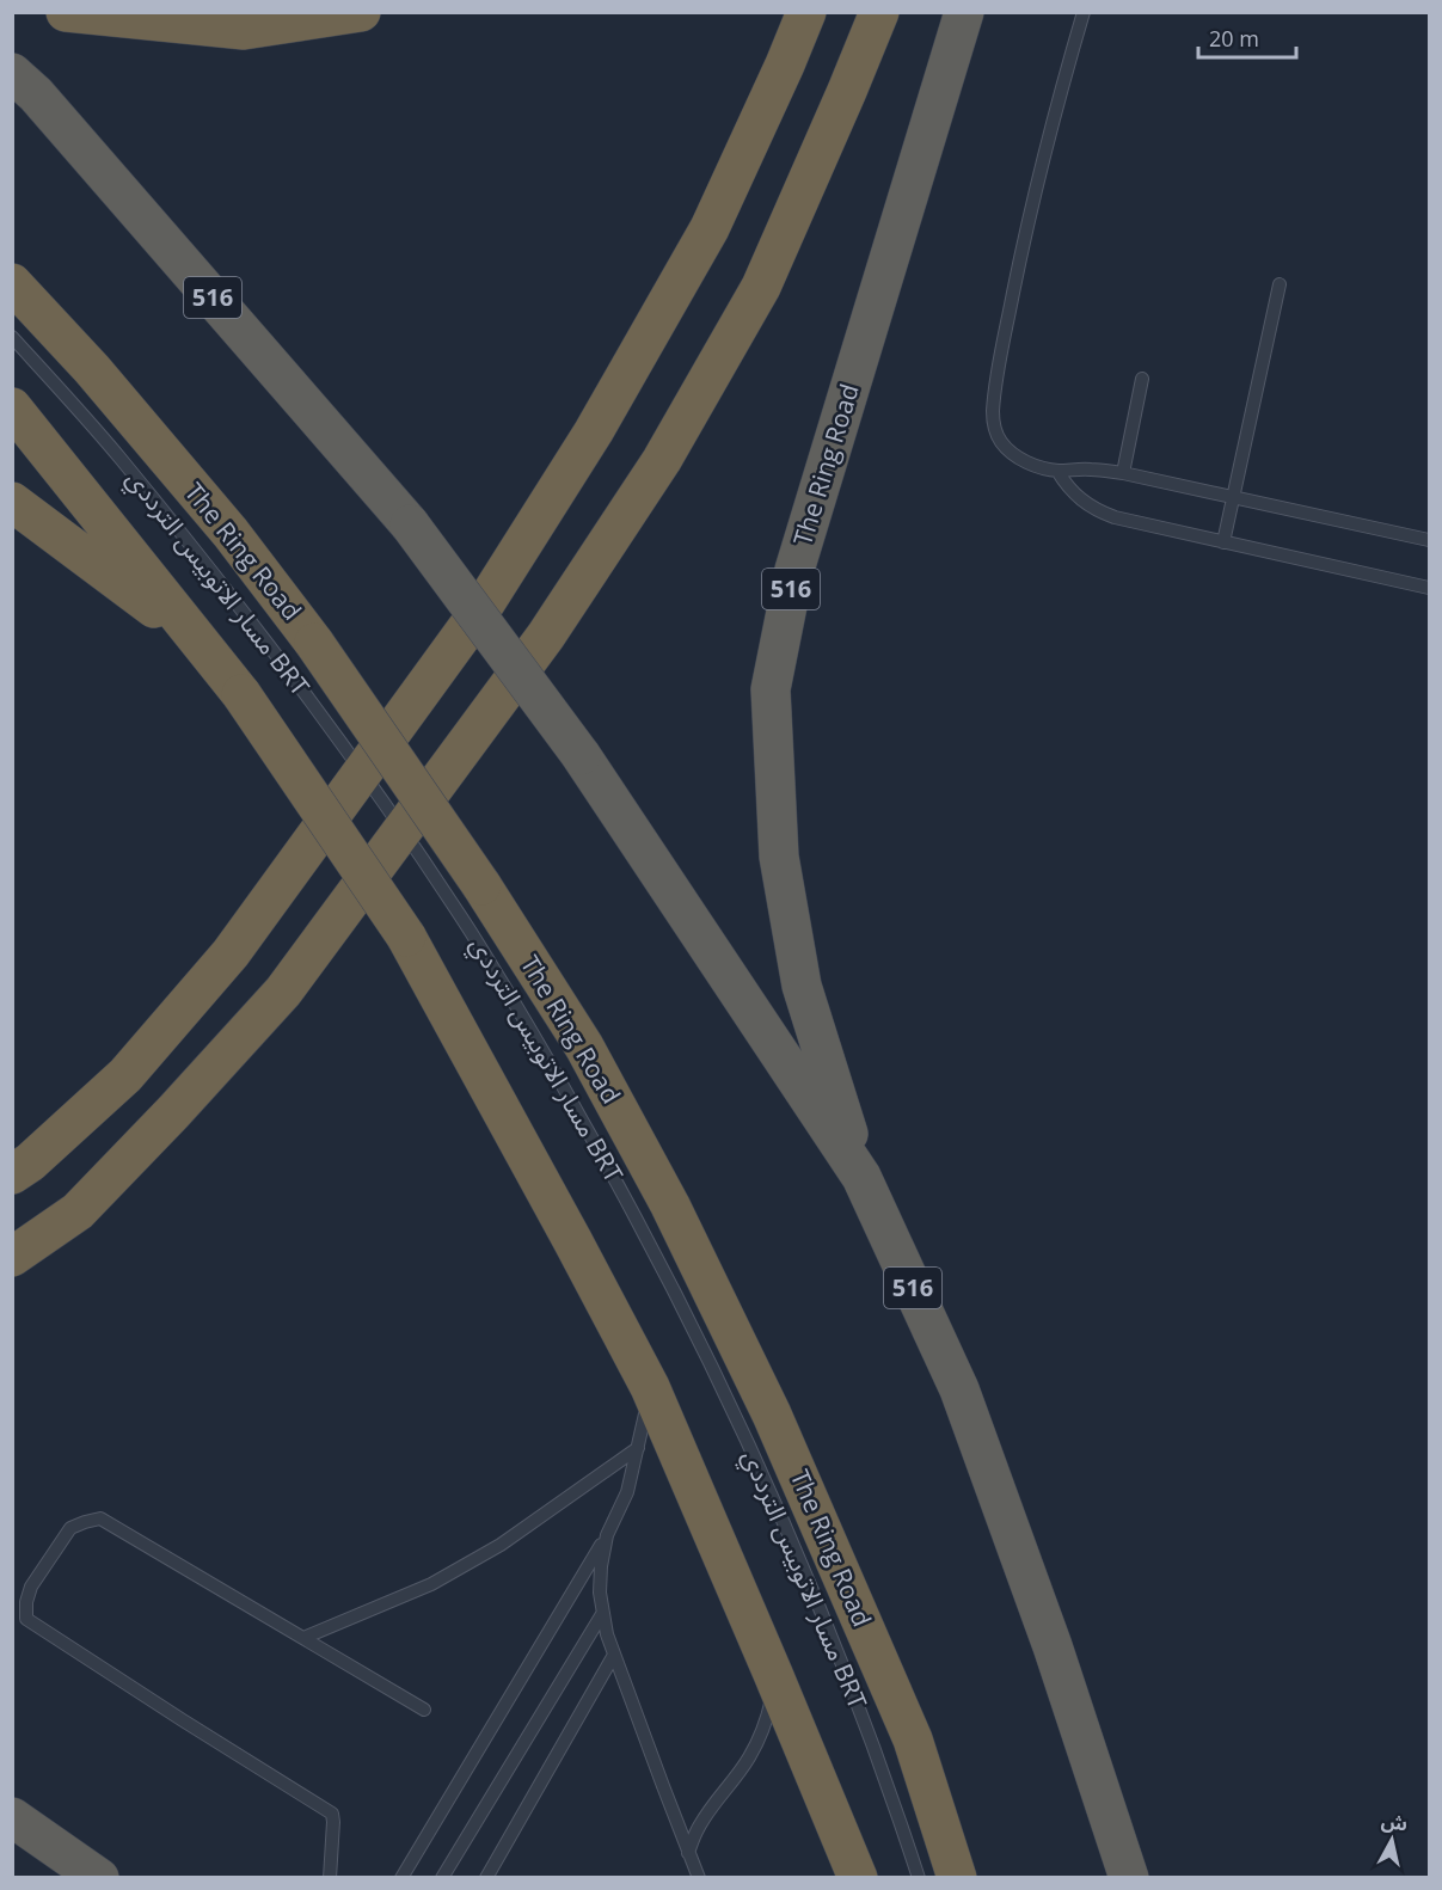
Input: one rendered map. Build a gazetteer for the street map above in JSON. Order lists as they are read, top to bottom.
{
  "streets": {
    "highway": ["516", "The Ring Road"],
    "lane": ["مسار الاتوبيس الترددي BRT"]
  },
  "scale_bar": "20 m",
  "north": "top"
}
